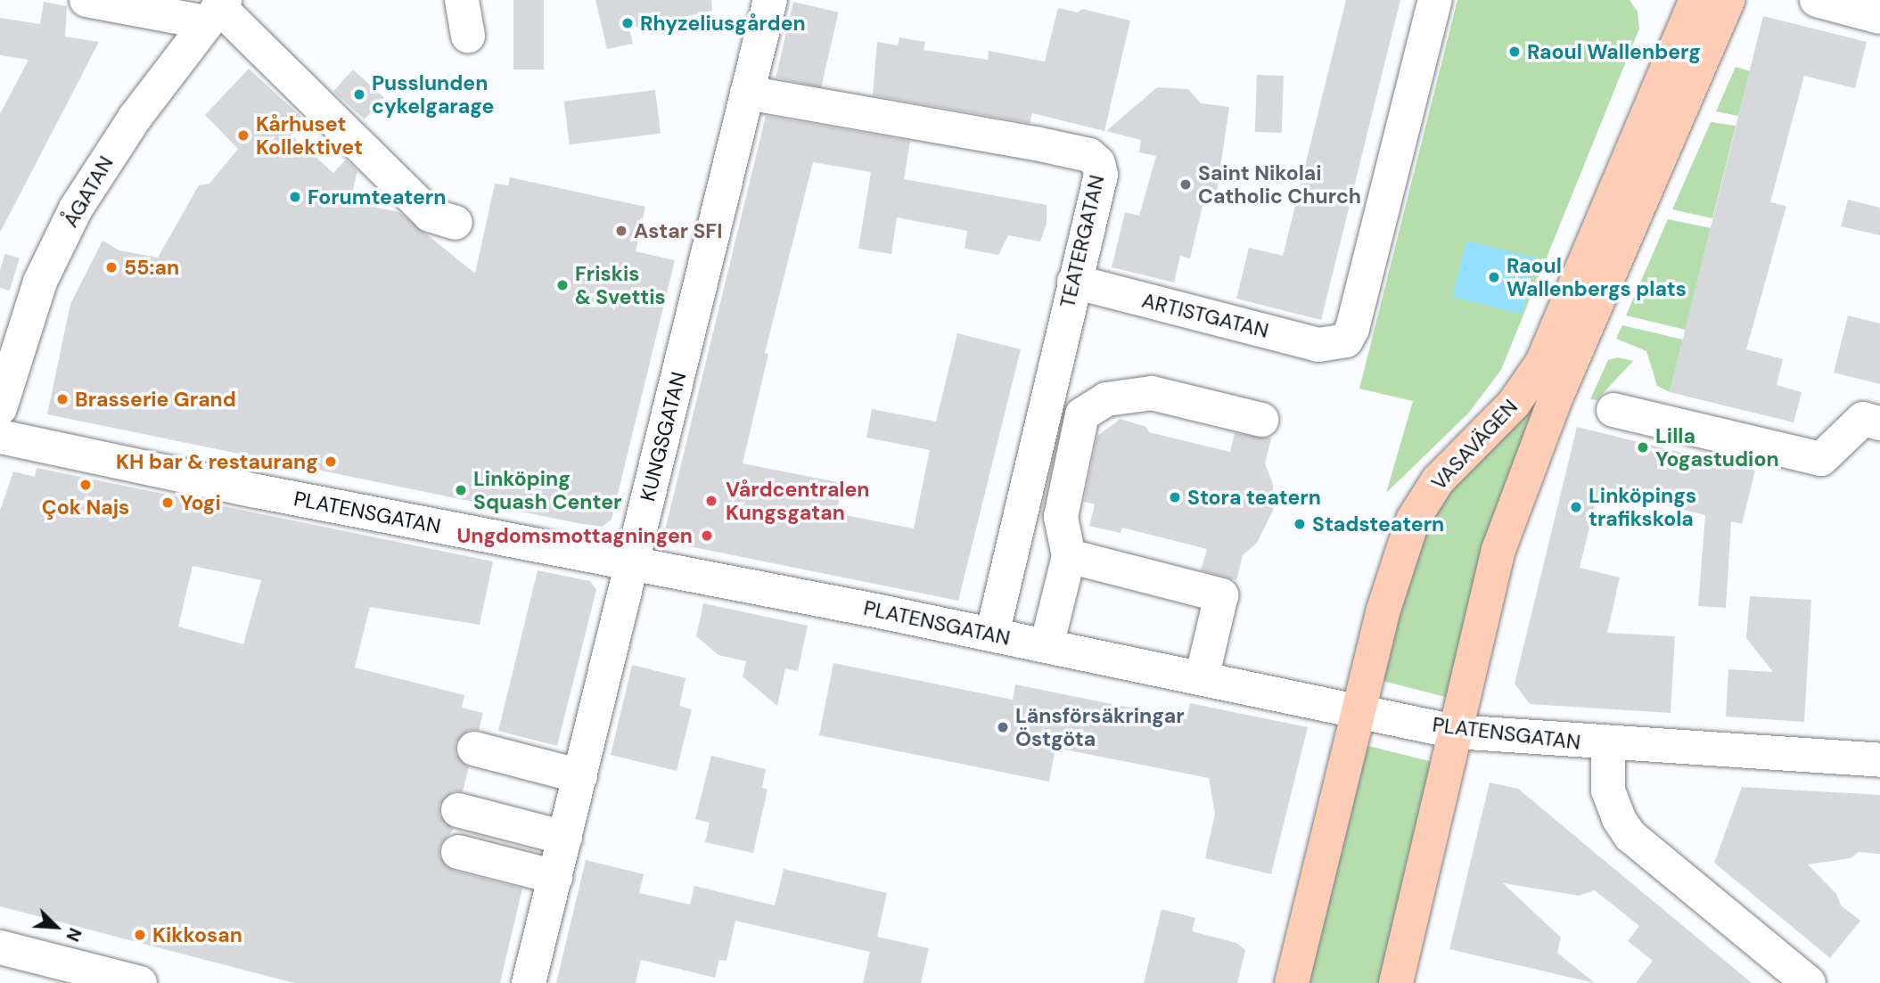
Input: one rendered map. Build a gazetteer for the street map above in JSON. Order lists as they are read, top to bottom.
{
  "streets": {
    "main road": ["VASAVÄGEN"],
    "street": [
      "ÅGATAN",
      "TEATERGATAN",
      "ARTISTGATAN",
      "KUNGSGATAN",
      "PLATENSGATAN"
    ]
  },
  "crossings": [
    ["TEATERGATAN", "ARTISTGATAN"],
    ["TEATERGATAN", "KUNGSGATAN"],
    ["TEATERGATAN", "PLATENSGATAN"],
    ["KUNGSGATAN", "PLATENSGATAN"],
    ["VASAVÄGEN", "PLATENSGATAN"]
  ],
  "places": [
    "Rhyzeliusgården",
    "Raoul Wallenberg",
    "Pusslunden cykelgarage",
    "Kårhuset Kollektivet",
    "Saint Nikolai Catholic Church",
    "Forumteatern",
    "Astar SFI",
    "55:an",
    "Raoul Wallenbergs plats",
    "Friskis & Svettis",
    "Brasserie Grand",
    "Lilla Yogastudion",
    "KH bar & restaurang",
    "Çok Najs",
    "Linköping Squash Center",
    "Stora teatern",
    "Vårdcentralen Kungsgatan",
    "Yogi",
    "Linköpings trafikskola",
    "Stadsteatern",
    "Ungdomsmottagningen",
    "Länsförsäkringar Östgöta",
    "Kikkosan"
  ],
  "north": "bottom right"
}
